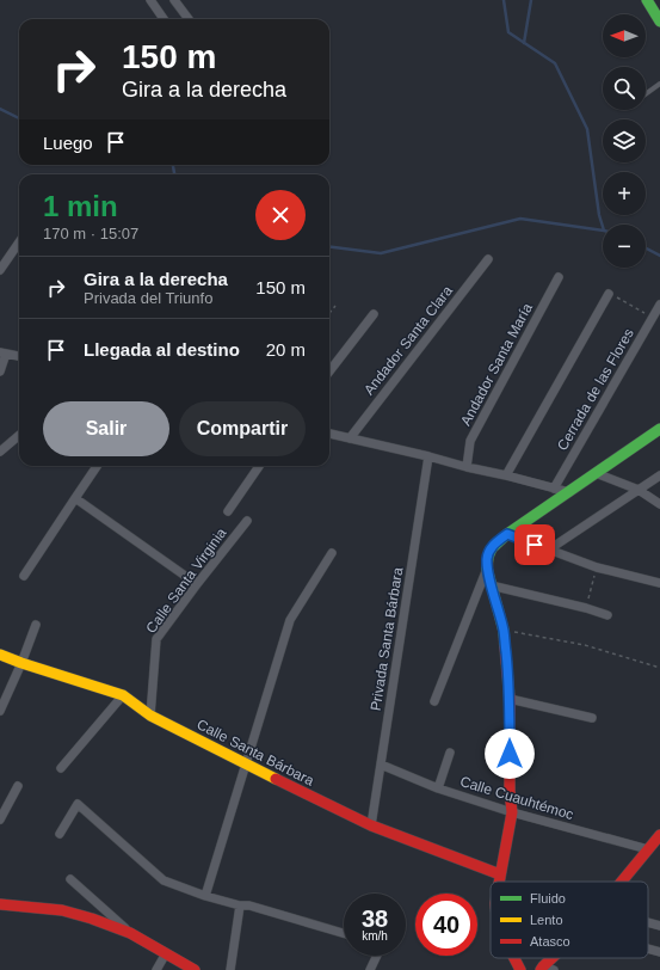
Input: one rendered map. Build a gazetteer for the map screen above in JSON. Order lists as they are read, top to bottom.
{
  "streets": {
    "street": [
      "Andador Santa Clara",
      "Andador Santa María",
      "Cerrada de las Flores",
      "Calle Santa Virginia",
      "Privada Santa Bárbara",
      "Calle Santa Bárbara",
      "Calle Cuauhtémoc"
    ]
  },
  "crossings": [
    ["Calle Santa Virginia", "Calle Santa Bárbara"],
    ["Privada Santa Bárbara", "Calle Santa Bárbara"],
    ["Privada Santa Bárbara", "Calle Cuauhtémoc"]
  ],
  "legend": ["Fluido", "Lento", "Atasco"],
  "north": "left",
  "page": {
    "map_buttons": ["+", "−"],
    "turn": ["150 m", "Gira a la derecha"],
    "then": "Luego",
    "heading": ["1 min", "170 m · 15:07"],
    "list": [
      {
        "name": "Gira a la derecha",
        "note": "Privada del Triunfo",
        "value": "150 m"
      },
      {
        "name": "Llegada al destino",
        "value": "20 m"
      }
    ],
    "buttons": ["Salir", "Compartir"],
    "speed": "38 km/h",
    "limit": "40"
  }
}
